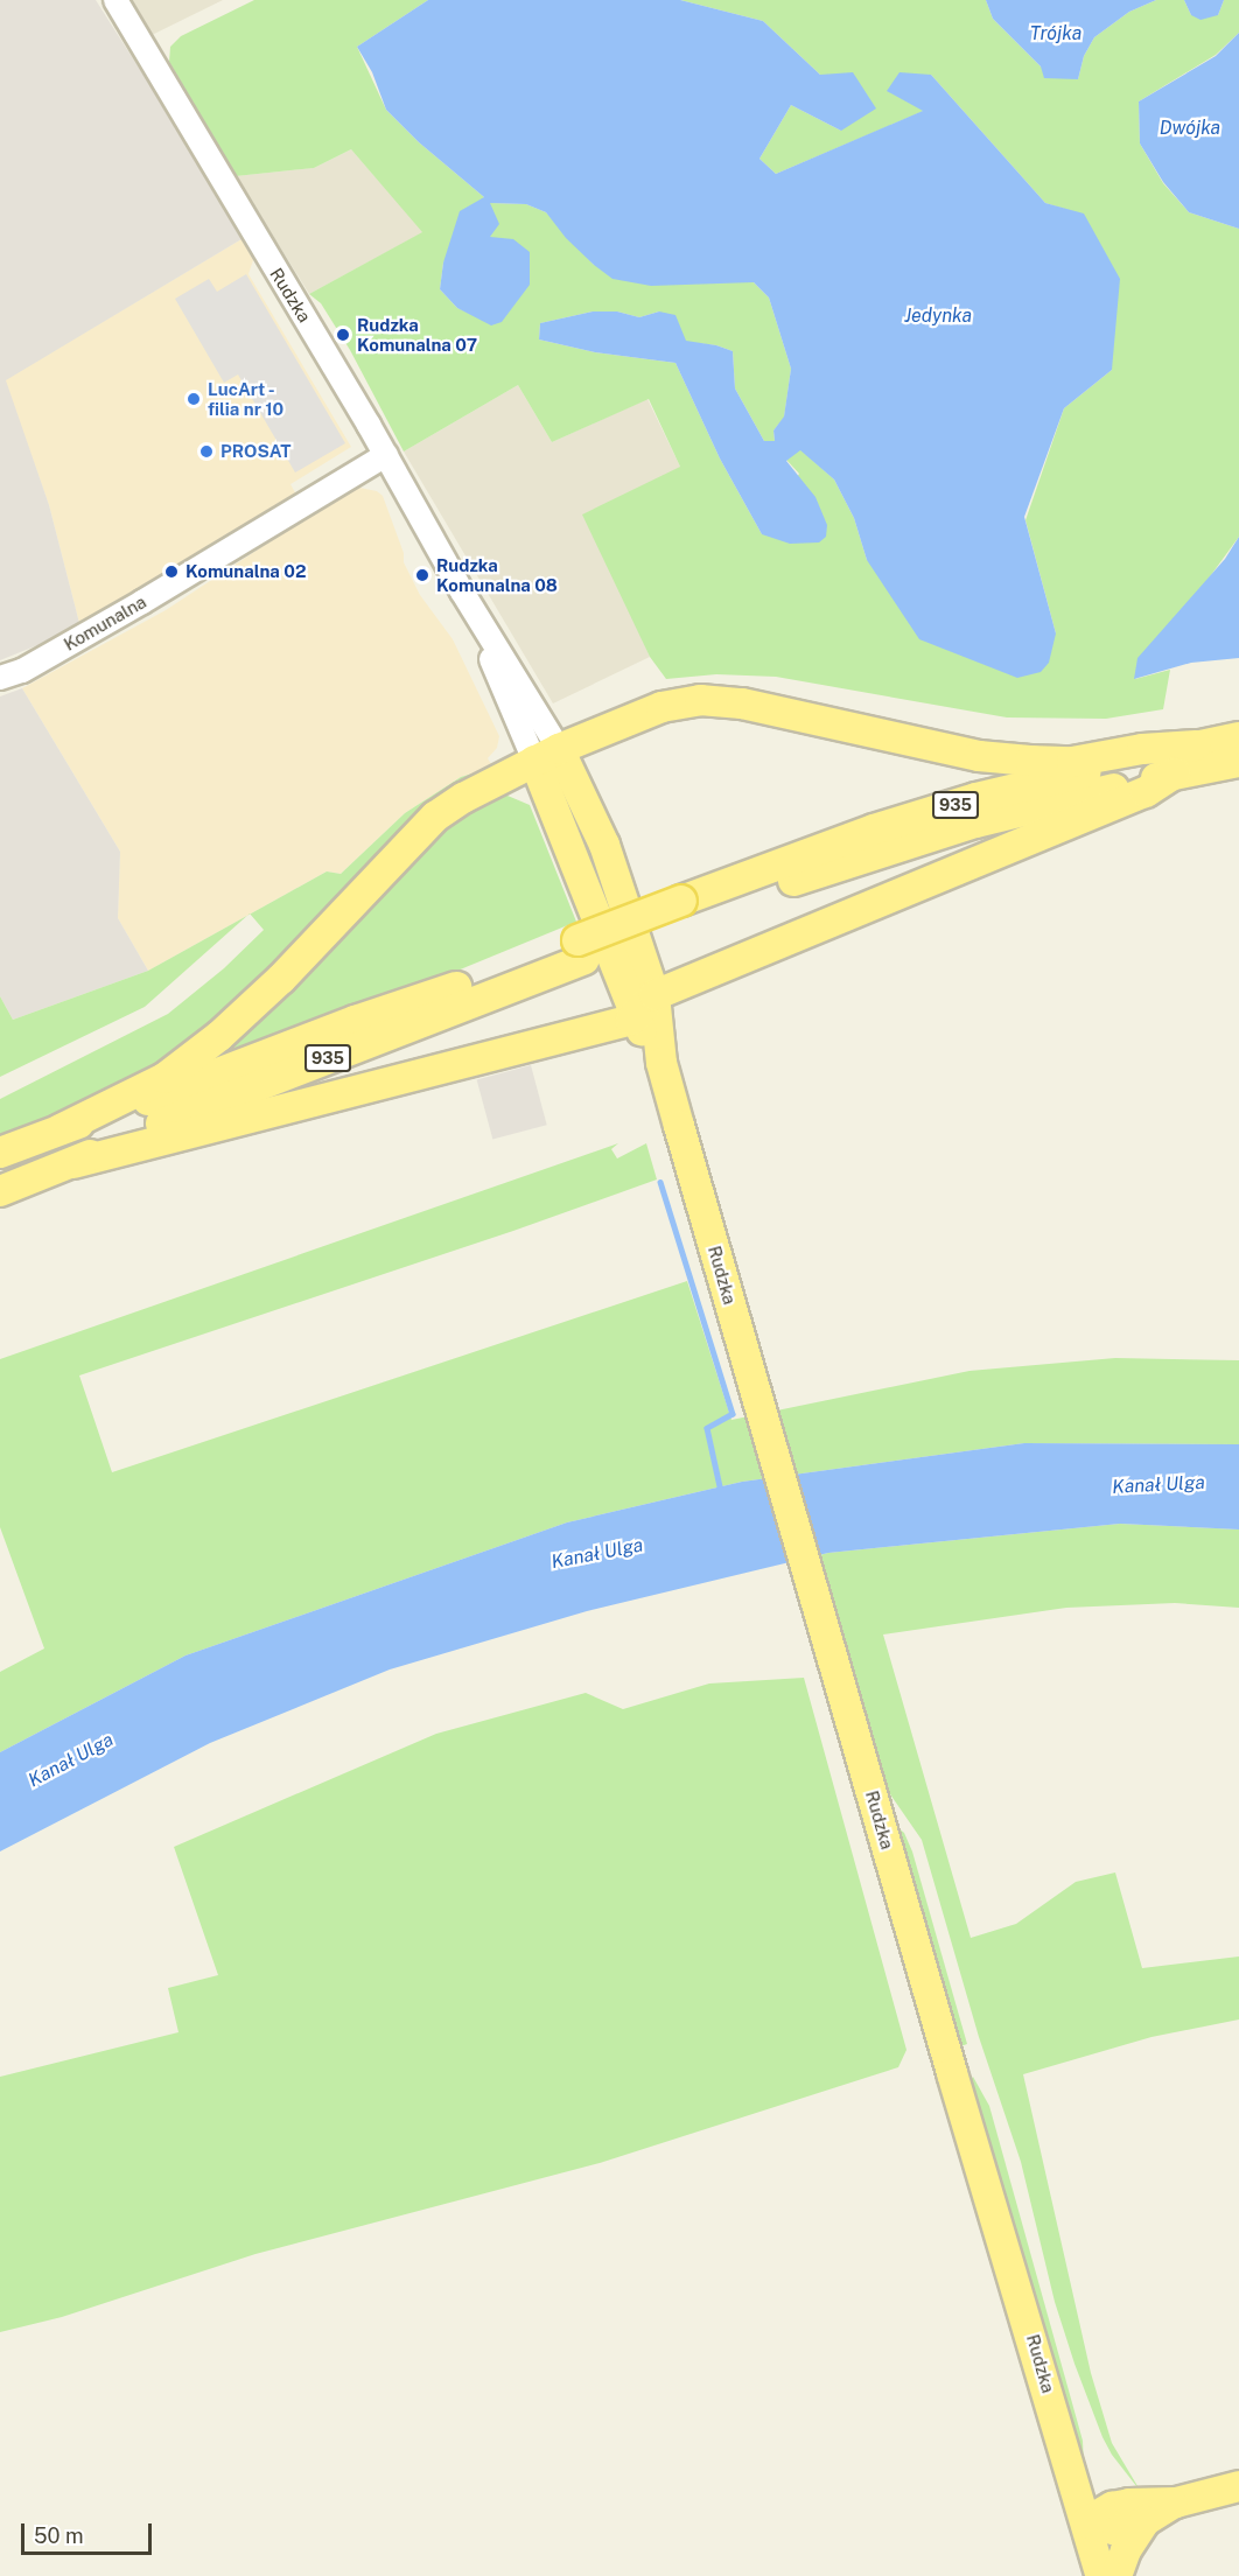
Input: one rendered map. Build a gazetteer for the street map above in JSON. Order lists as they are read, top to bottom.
{
  "streets": {
    "main road": ["Rudzka", "935"],
    "street": ["Komunalna"]
  },
  "crossings": [
    ["Rudzka", "Komunalna"]
  ],
  "water": [
    "Trójka",
    "Dwójka",
    "Jedynka",
    "Kanał Ulga"
  ],
  "places": [
    "Rudzka Komunalna 07",
    "LucArt - filia nr 10",
    "PROSAT",
    "Komunalna 02",
    "Rudzka Komunalna 08"
  ],
  "scale_bar": "50 m"
}
